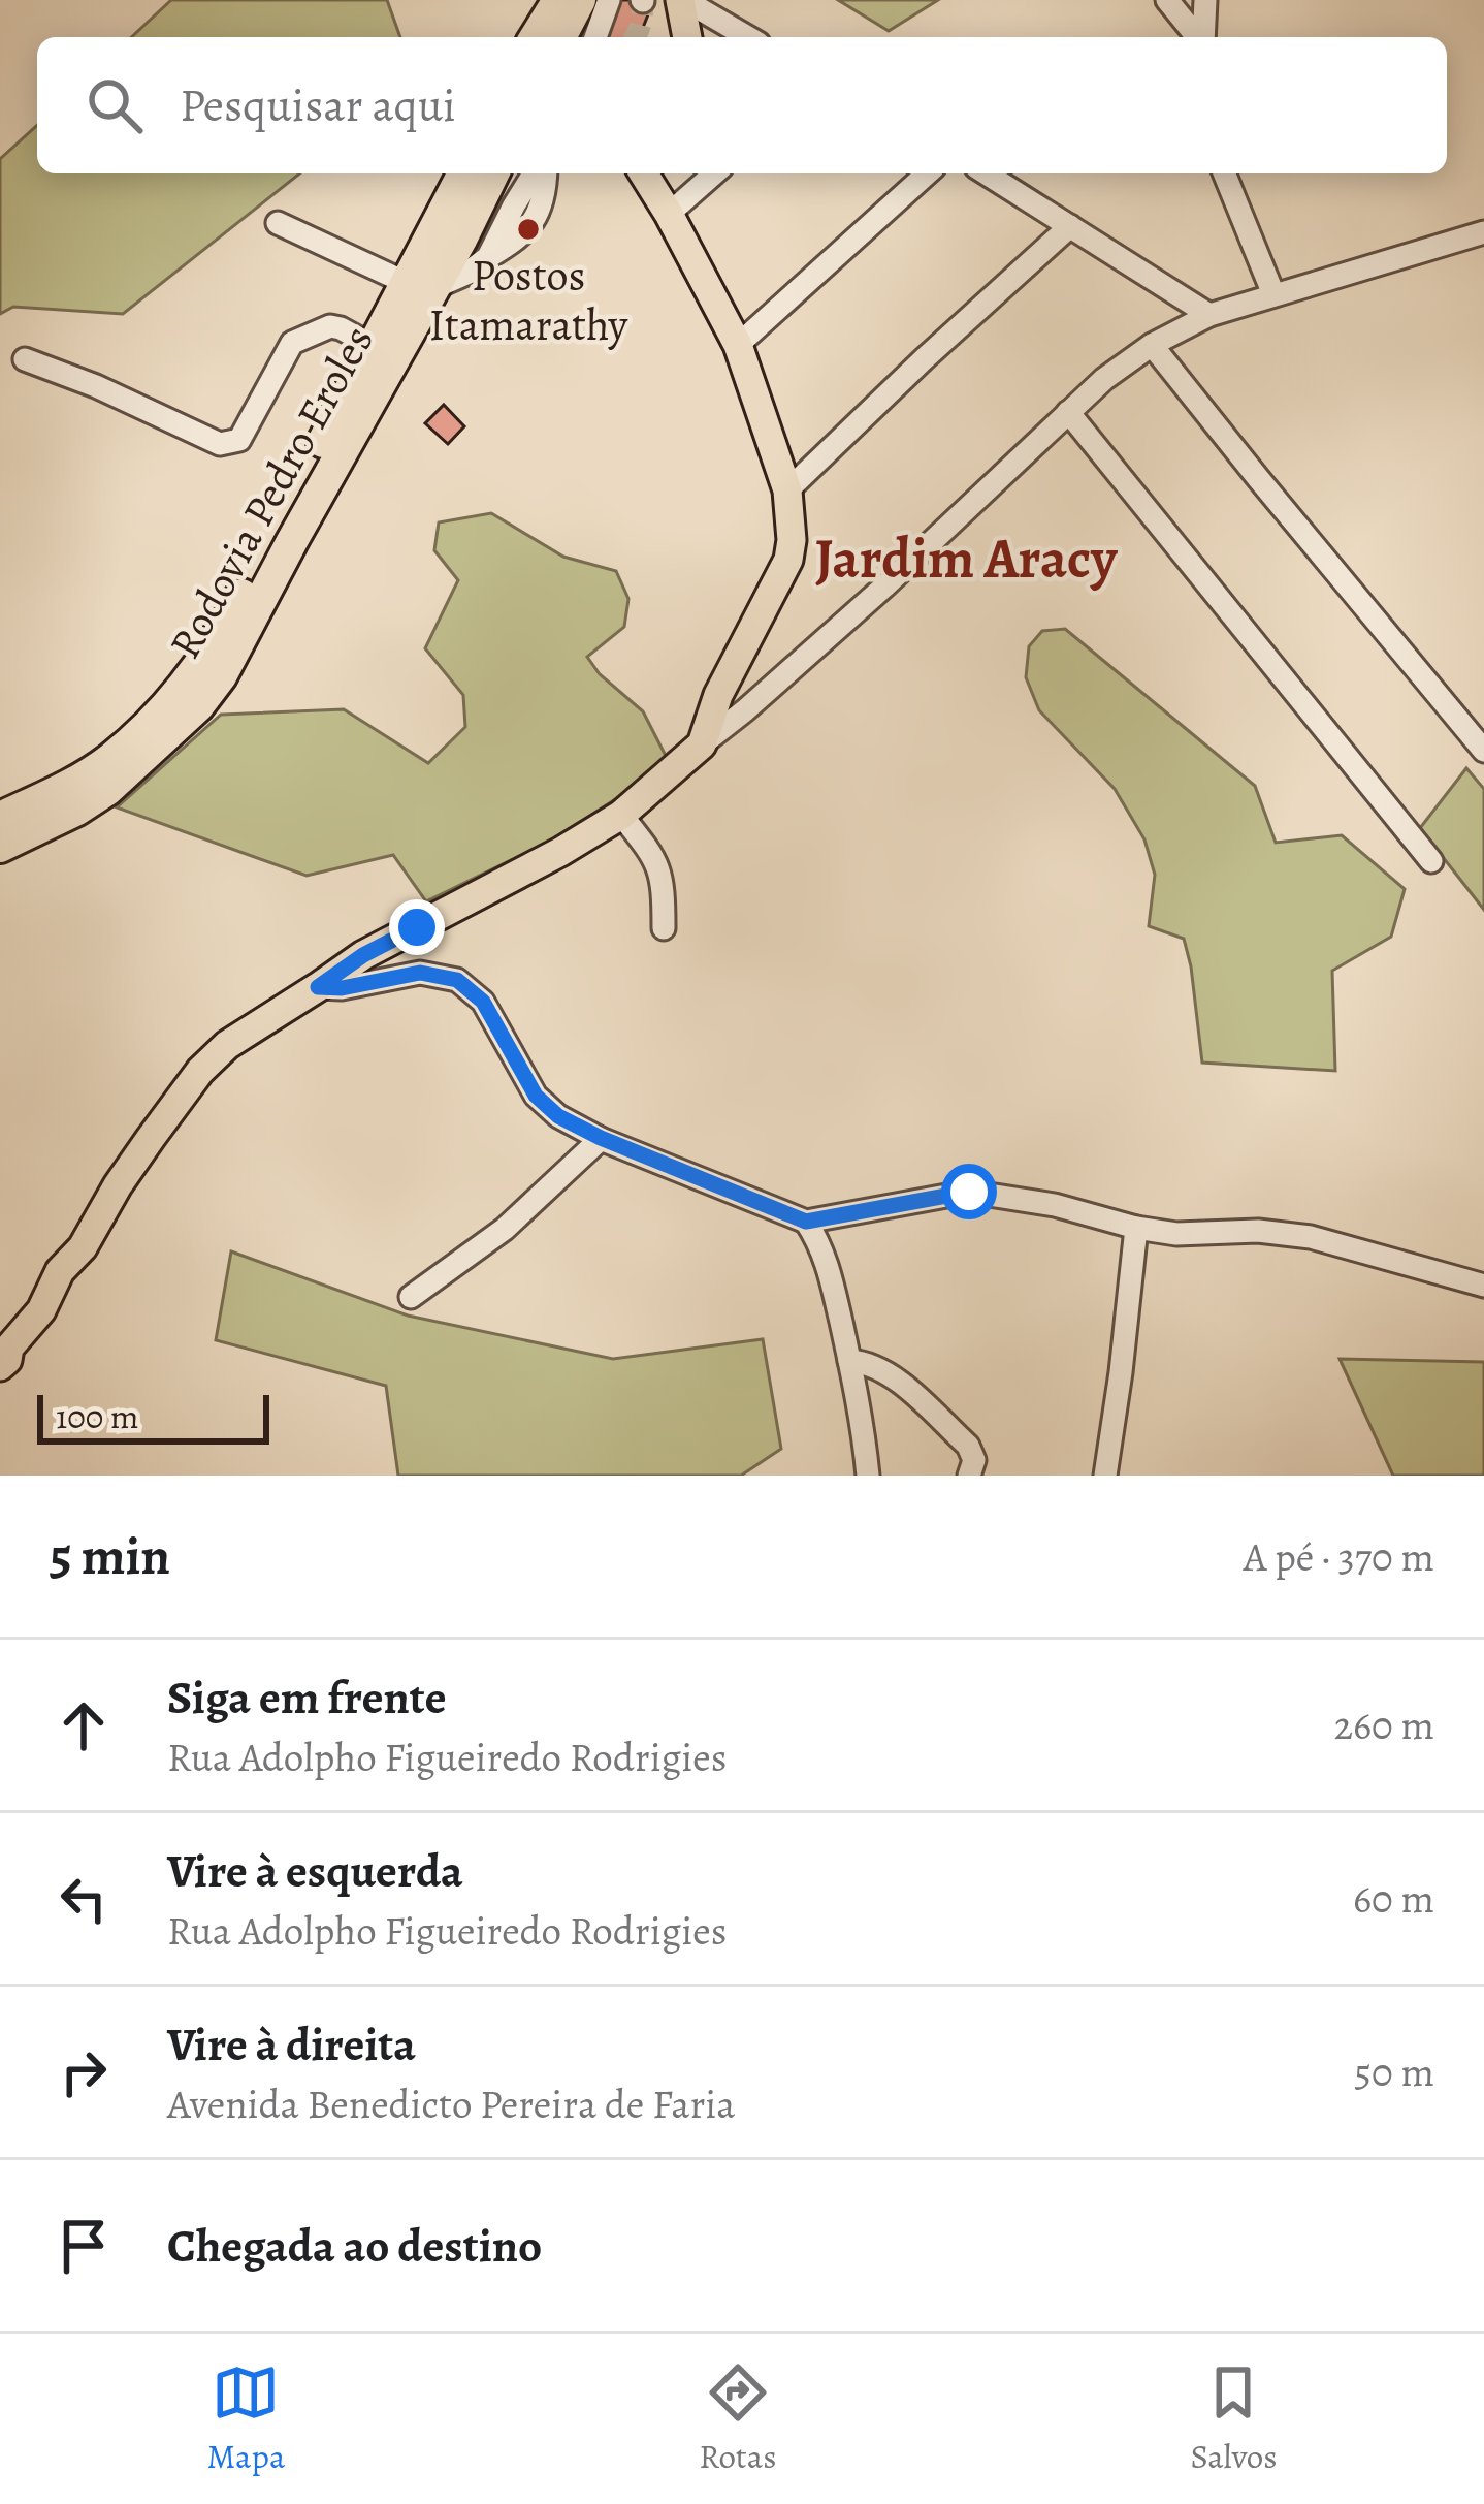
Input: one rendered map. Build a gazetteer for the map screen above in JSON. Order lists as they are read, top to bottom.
{
  "streets": {
    "highway": ["Rodovia Pedro Eroles"]
  },
  "districts": ["Jardim Aracy"],
  "places": ["Postos Itamarathy"],
  "scale_bar": "100 m",
  "page": {
    "search": "Pesquisar aqui",
    "scale": "100 m",
    "heading": ["5 min", "A pé · 370 m"],
    "list": [
      ["Siga em frente", "Rua Adolpho Figueiredo Rodrigies", "260 m"],
      ["Vire à esquerda", "Rua Adolpho Figueiredo Rodrigies", "60 m"],
      ["Vire à direita", "Avenida Benedicto Pereira de Faria", "50 m"],
      "Chegada ao destino"
    ],
    "nav": ["Mapa", "Rotas", "Salvos"]
  }
}
